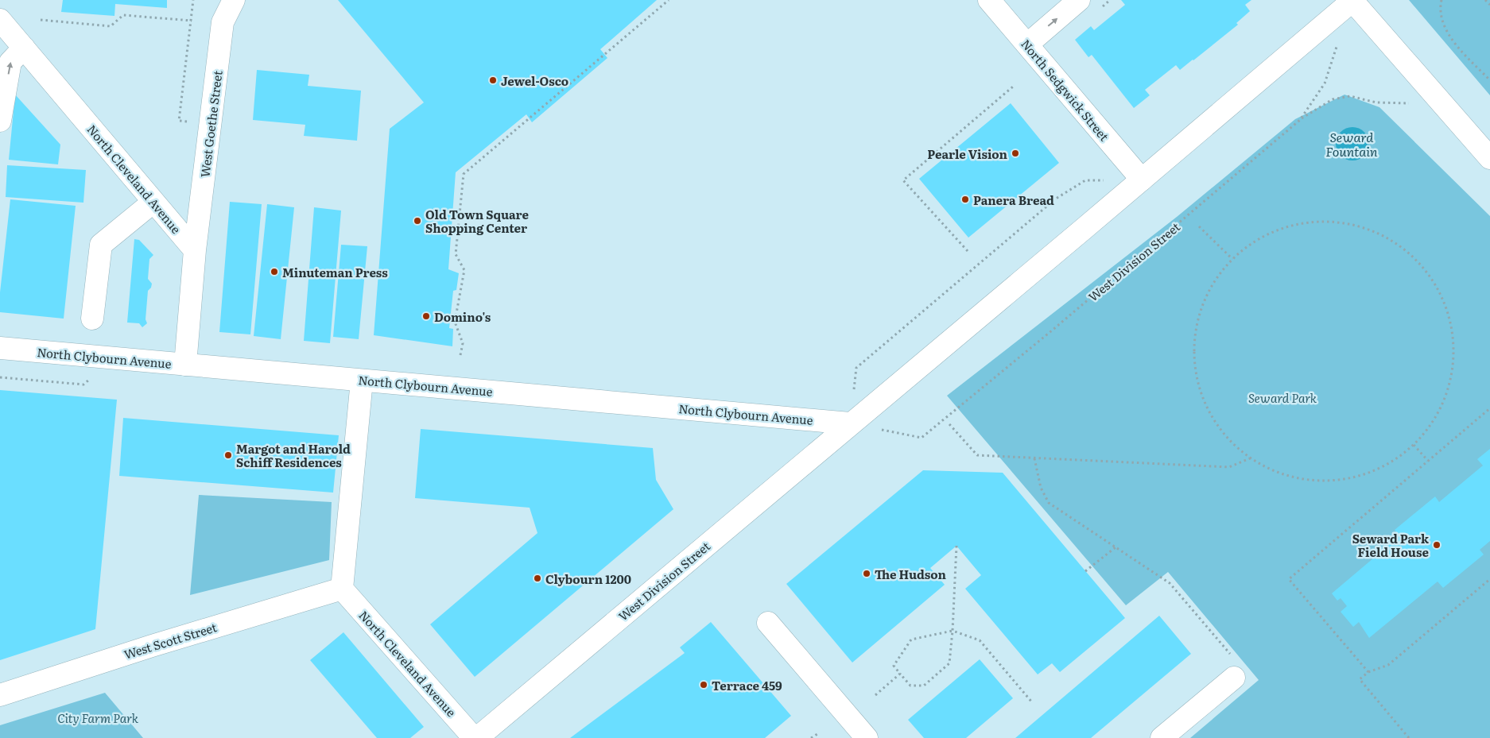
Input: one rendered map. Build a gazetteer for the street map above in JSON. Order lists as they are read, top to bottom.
{
  "streets": {
    "main road": [
      "North Sedgwick Street",
      "West Goethe Street",
      "North Cleveland Avenue",
      "West Division Street",
      "North Clybourn Avenue",
      "West Scott Street"
    ]
  },
  "crossings": [
    ["North Sedgwick Street", "West Division Street"],
    ["West Goethe Street", "North Cleveland Avenue"],
    ["North Cleveland Avenue", "West Scott Street"],
    ["West Division Street", "North Clybourn Avenue"]
  ],
  "water": ["Seward Fountain"],
  "parks": ["Seward Park", "City Farm Park"],
  "places": [
    "Jewel-Osco",
    "Pearle Vision",
    "Panera Bread",
    "Old Town Square Shopping Center",
    "Minuteman Press",
    "Domino's",
    "Margot and Harold Schiff Residences",
    "Seward Park Field House",
    "The Hudson",
    "Clybourn 1200",
    "Terrace 459"
  ]
}
